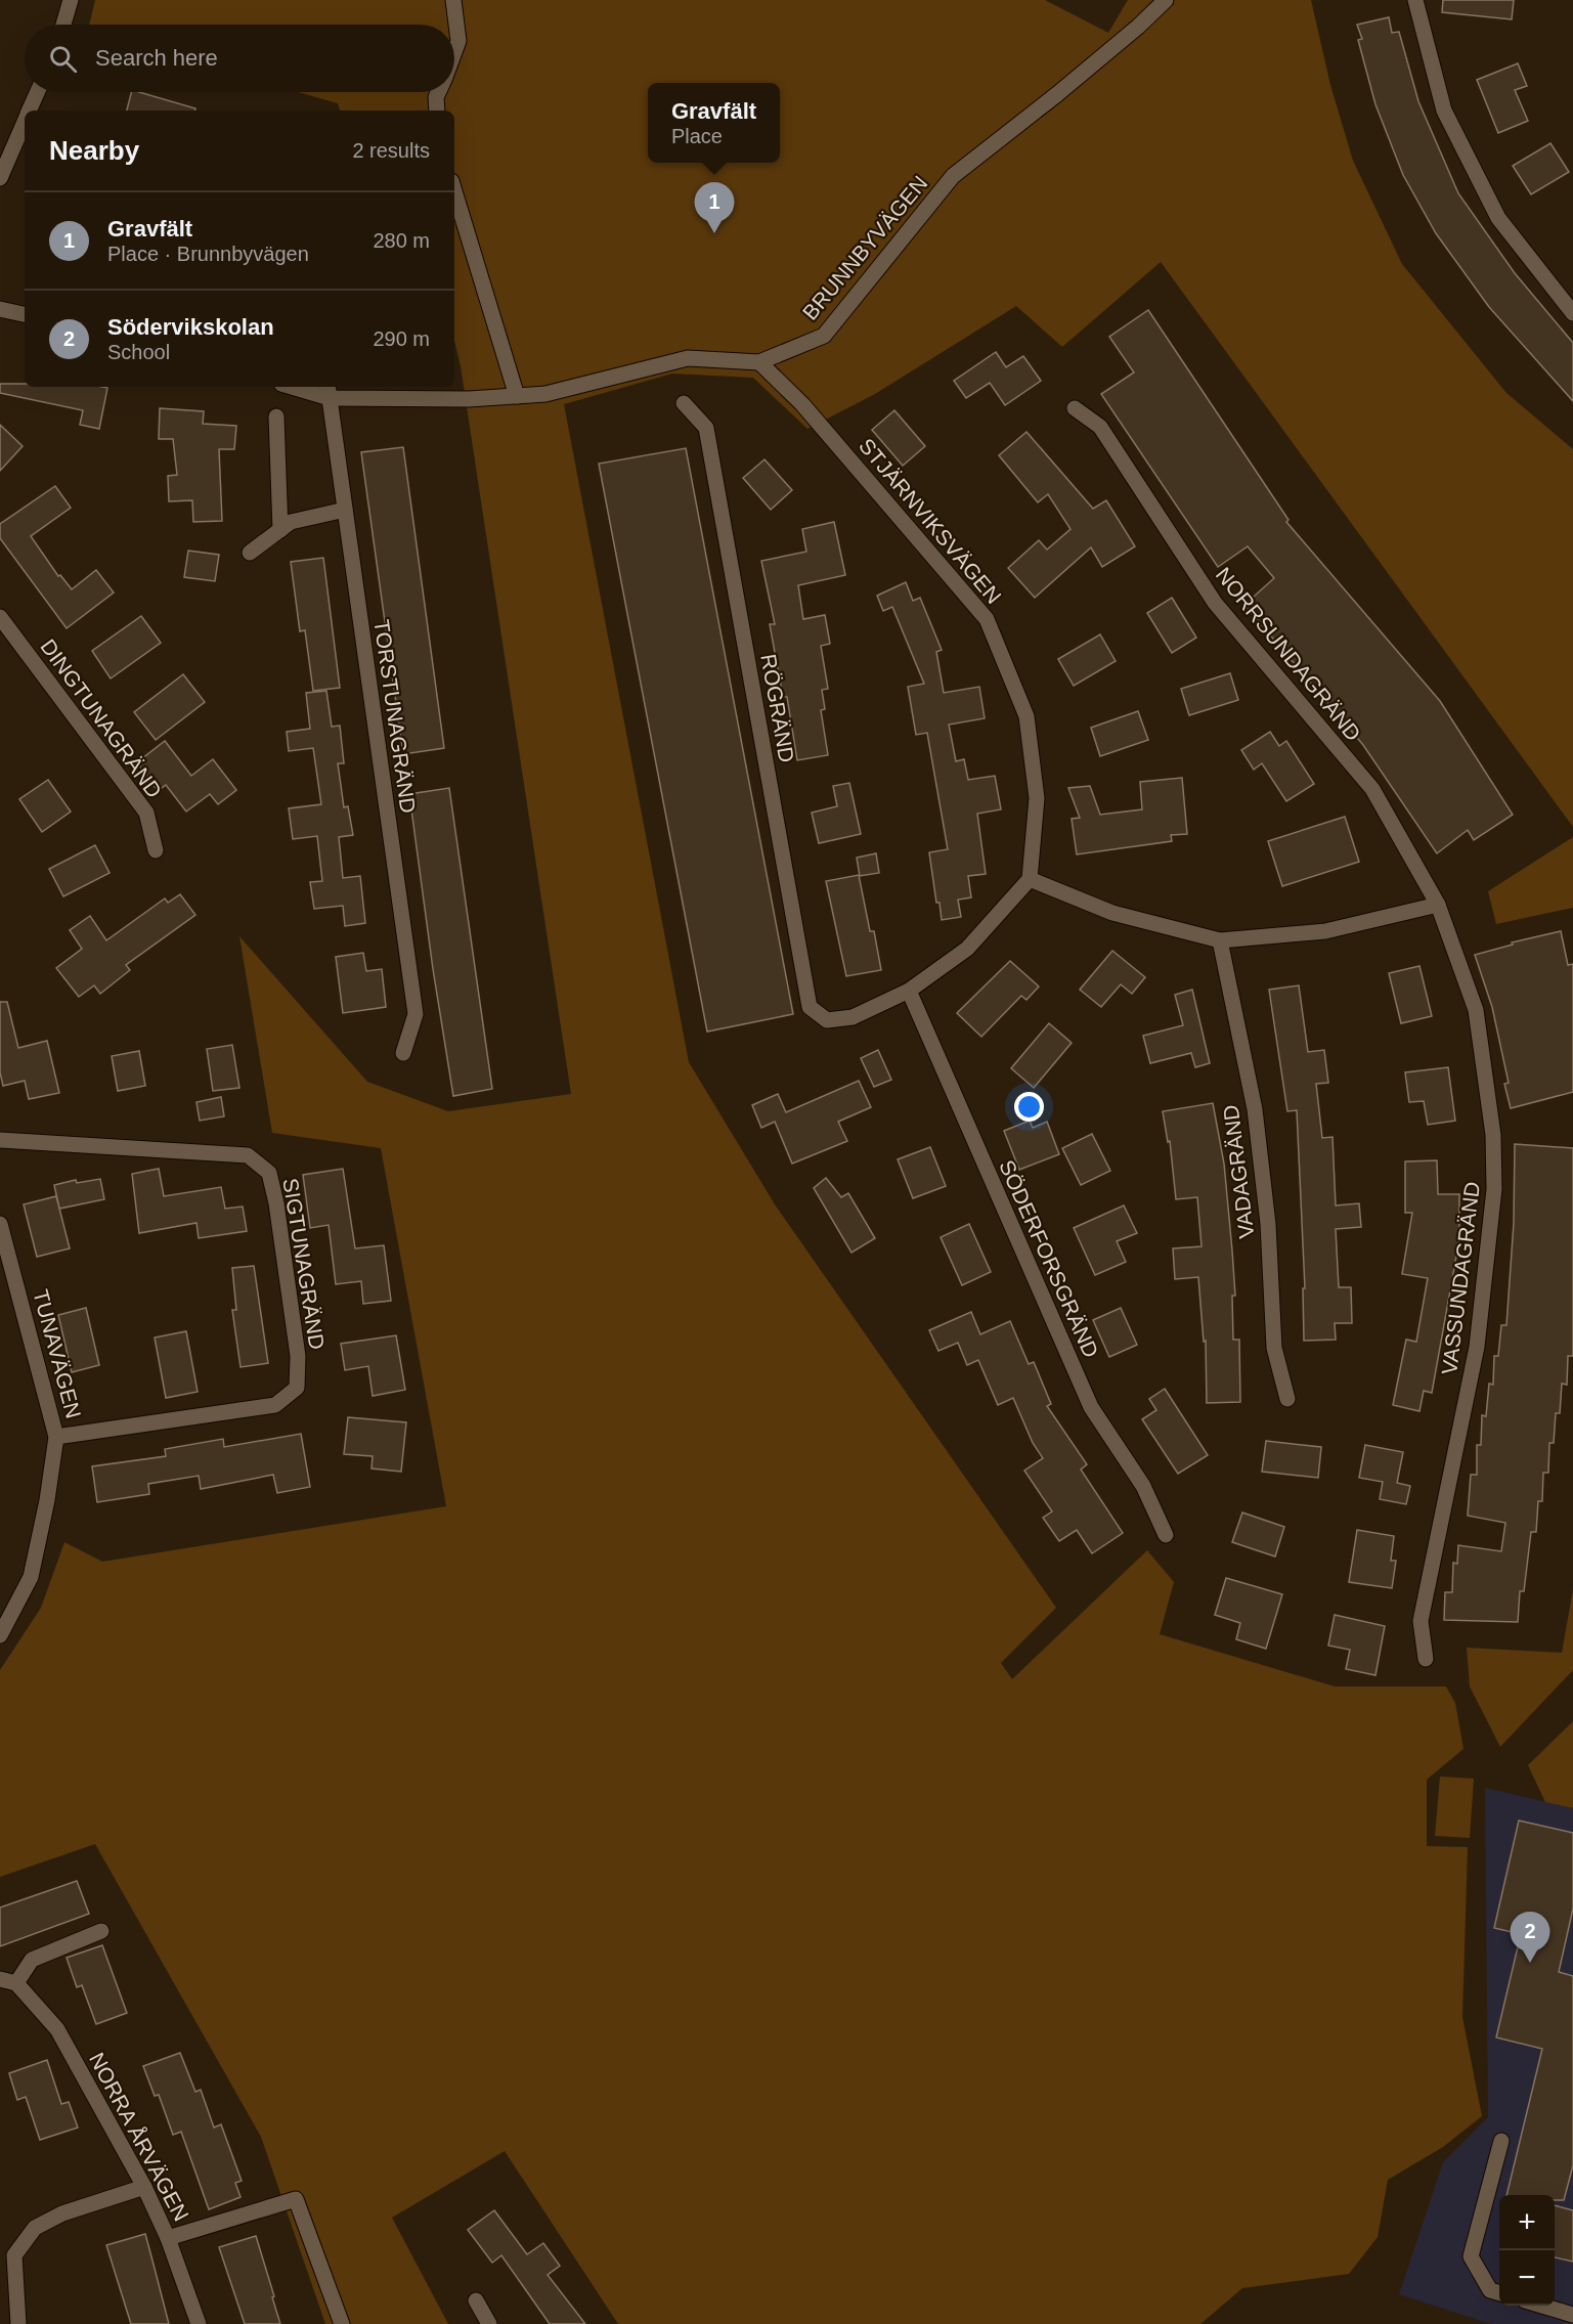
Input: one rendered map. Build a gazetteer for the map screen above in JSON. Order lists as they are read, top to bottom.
{
  "streets": {
    "street": [
      "BRUNNBYVÄGEN",
      "STJÄRNVIKSVÄGEN",
      "NORRSUNDAGRÄND",
      "RÖGRÄND",
      "TORSTUNAGRÄND",
      "DINGTUNAGRÄND",
      "VADAGRÄND",
      "SÖDERFORSGRÄND",
      "SIGTUNAGRÄND",
      "VASSUNDAGRÄND",
      "TUNAVÄGEN",
      "NORRA ÅRVÄGEN"
    ]
  },
  "crossings": [
    ["BRUNNBYVÄGEN", "STJÄRNVIKSVÄGEN"],
    ["BRUNNBYVÄGEN", "TORSTUNAGRÄND"],
    ["NORRSUNDAGRÄND", "VASSUNDAGRÄND"],
    ["RÖGRÄND", "SÖDERFORSGRÄND"],
    ["SIGTUNAGRÄND", "TUNAVÄGEN"]
  ],
  "page": {
    "search": "Search here",
    "popup": ["Gravfält", "Place"],
    "heading": ["Nearby", "2 results"],
    "pins": ["1", "2"],
    "list": [
      {
        "mark": "1",
        "name": "Gravfält",
        "note": "Place · Brunnbyvägen",
        "value": "280 m"
      },
      {
        "mark": "2",
        "name": "Södervikskolan",
        "note": "School",
        "value": "290 m"
      }
    ],
    "map_buttons": ["+", "−"]
  }
}
